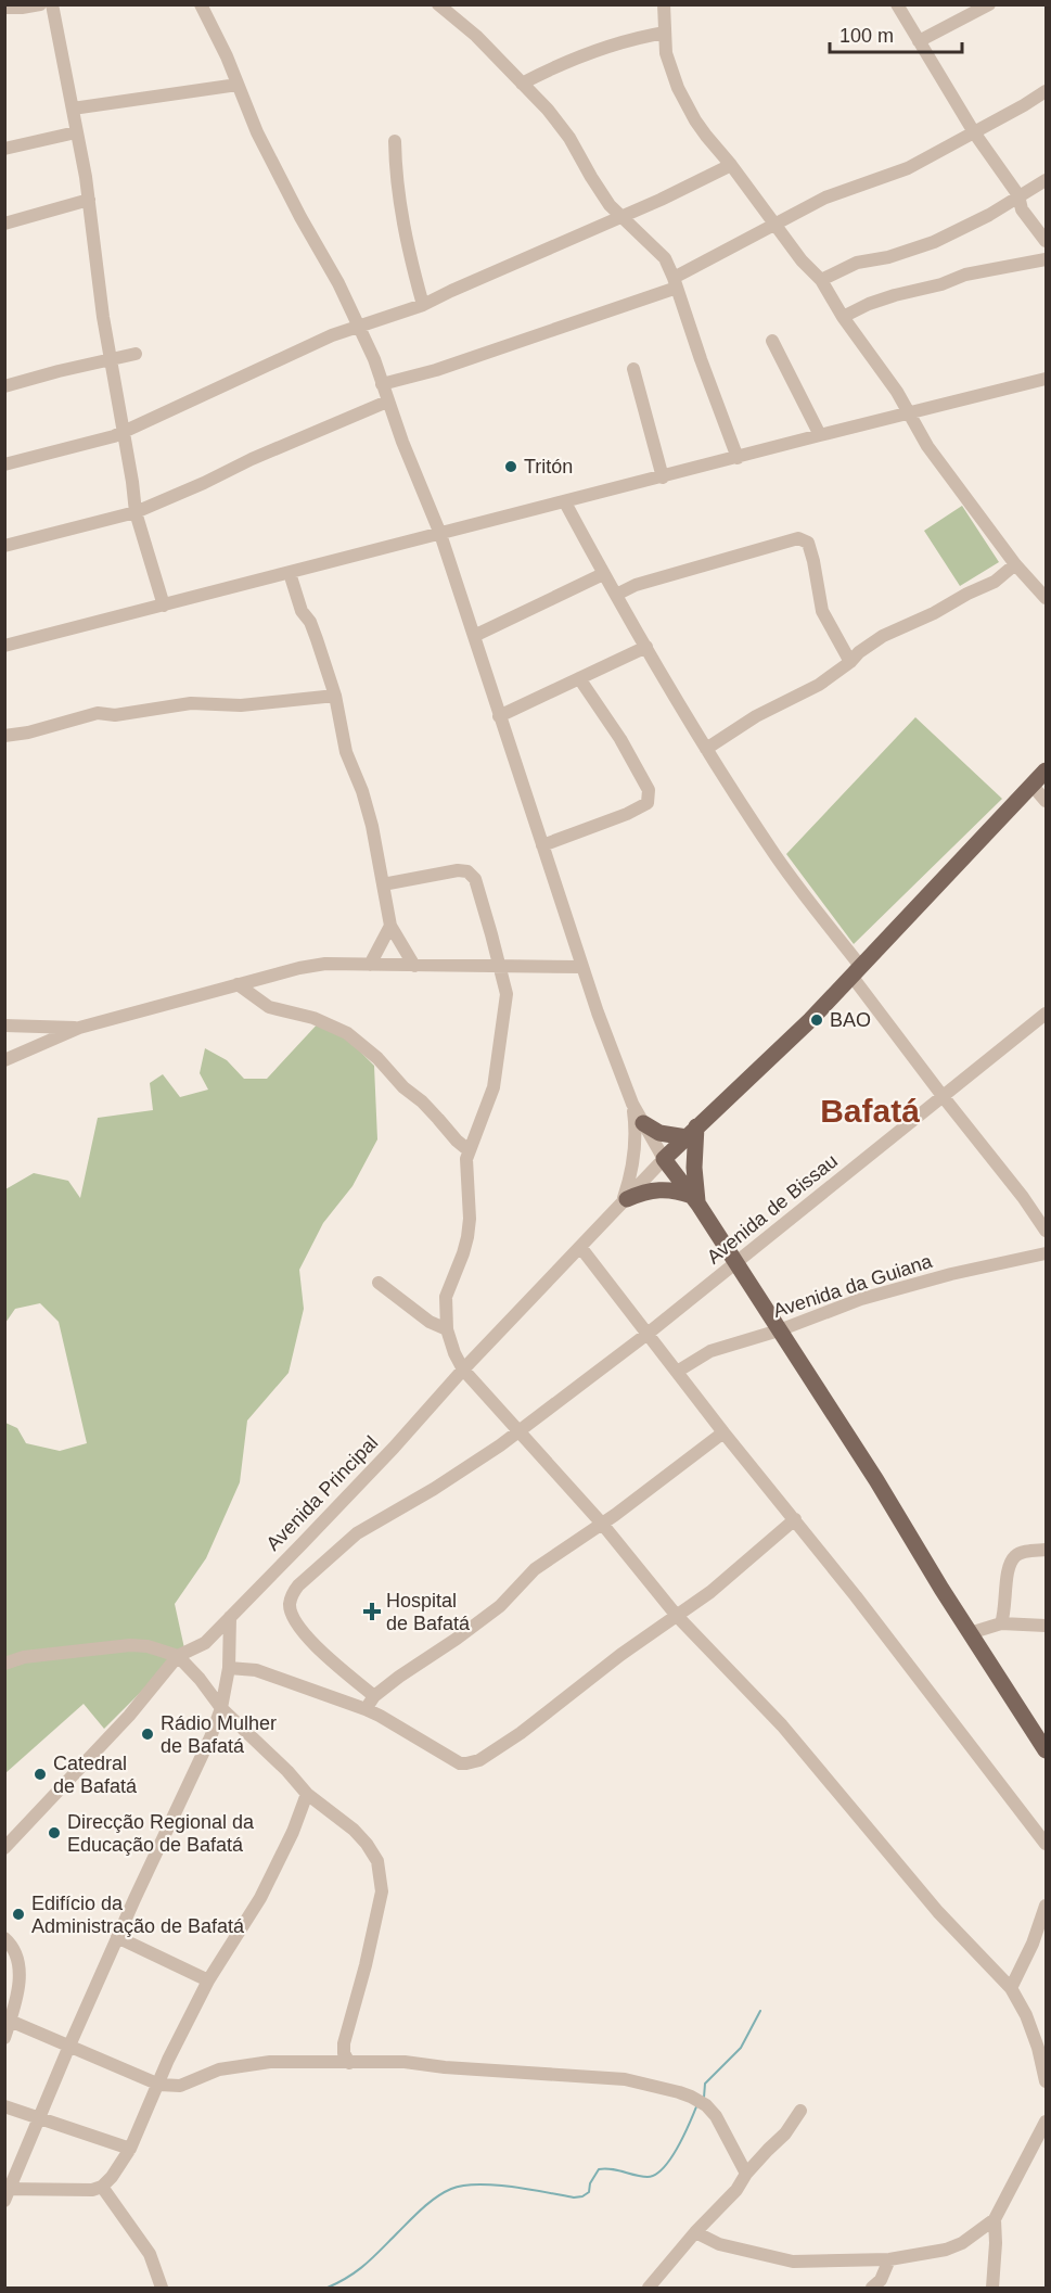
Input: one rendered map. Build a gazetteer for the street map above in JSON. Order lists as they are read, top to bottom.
{
  "streets": {
    "street": ["Avenida de Bissau", "Avenida da Guiana", "Avenida Principal"]
  },
  "districts": ["Bafatá"],
  "places": {
    "other": [
      "Tritón",
      "BAO",
      "Rádio Mulher de Bafatá",
      "Catedral de Bafatá",
      "Direcção Regional da Educação de Bafatá",
      "Edifício da Administração de Bafatá"
    ],
    "health": ["Hospital de Bafatá"]
  },
  "scale_bar": "100 m"
}
